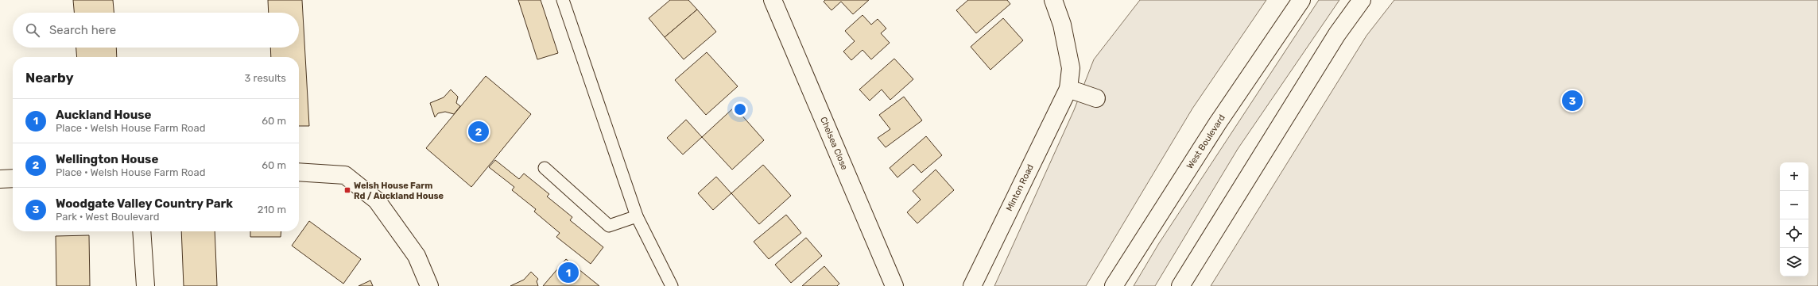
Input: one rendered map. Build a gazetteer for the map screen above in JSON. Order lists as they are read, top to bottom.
{
  "streets": {
    "street": ["West Boulevard", "Chelsea Close", "Minton Road"]
  },
  "places": {
    "transit": ["Welsh House Farm Rd / Auckland House"]
  },
  "page": {
    "search": "Search here",
    "heading": ["Nearby", "3 results"],
    "pins": ["3", "2", "1"],
    "list": [
      {
        "mark": "1",
        "name": "Auckland House",
        "note": "Place · Welsh House Farm Road",
        "value": "60 m"
      },
      {
        "mark": "2",
        "name": "Wellington House",
        "note": "Place · Welsh House Farm Road",
        "value": "60 m"
      },
      {
        "mark": "3",
        "name": "Woodgate Valley Country Park",
        "note": "Park · West Boulevard",
        "value": "210 m"
      }
    ],
    "map_buttons": ["+", "−"]
  }
}
